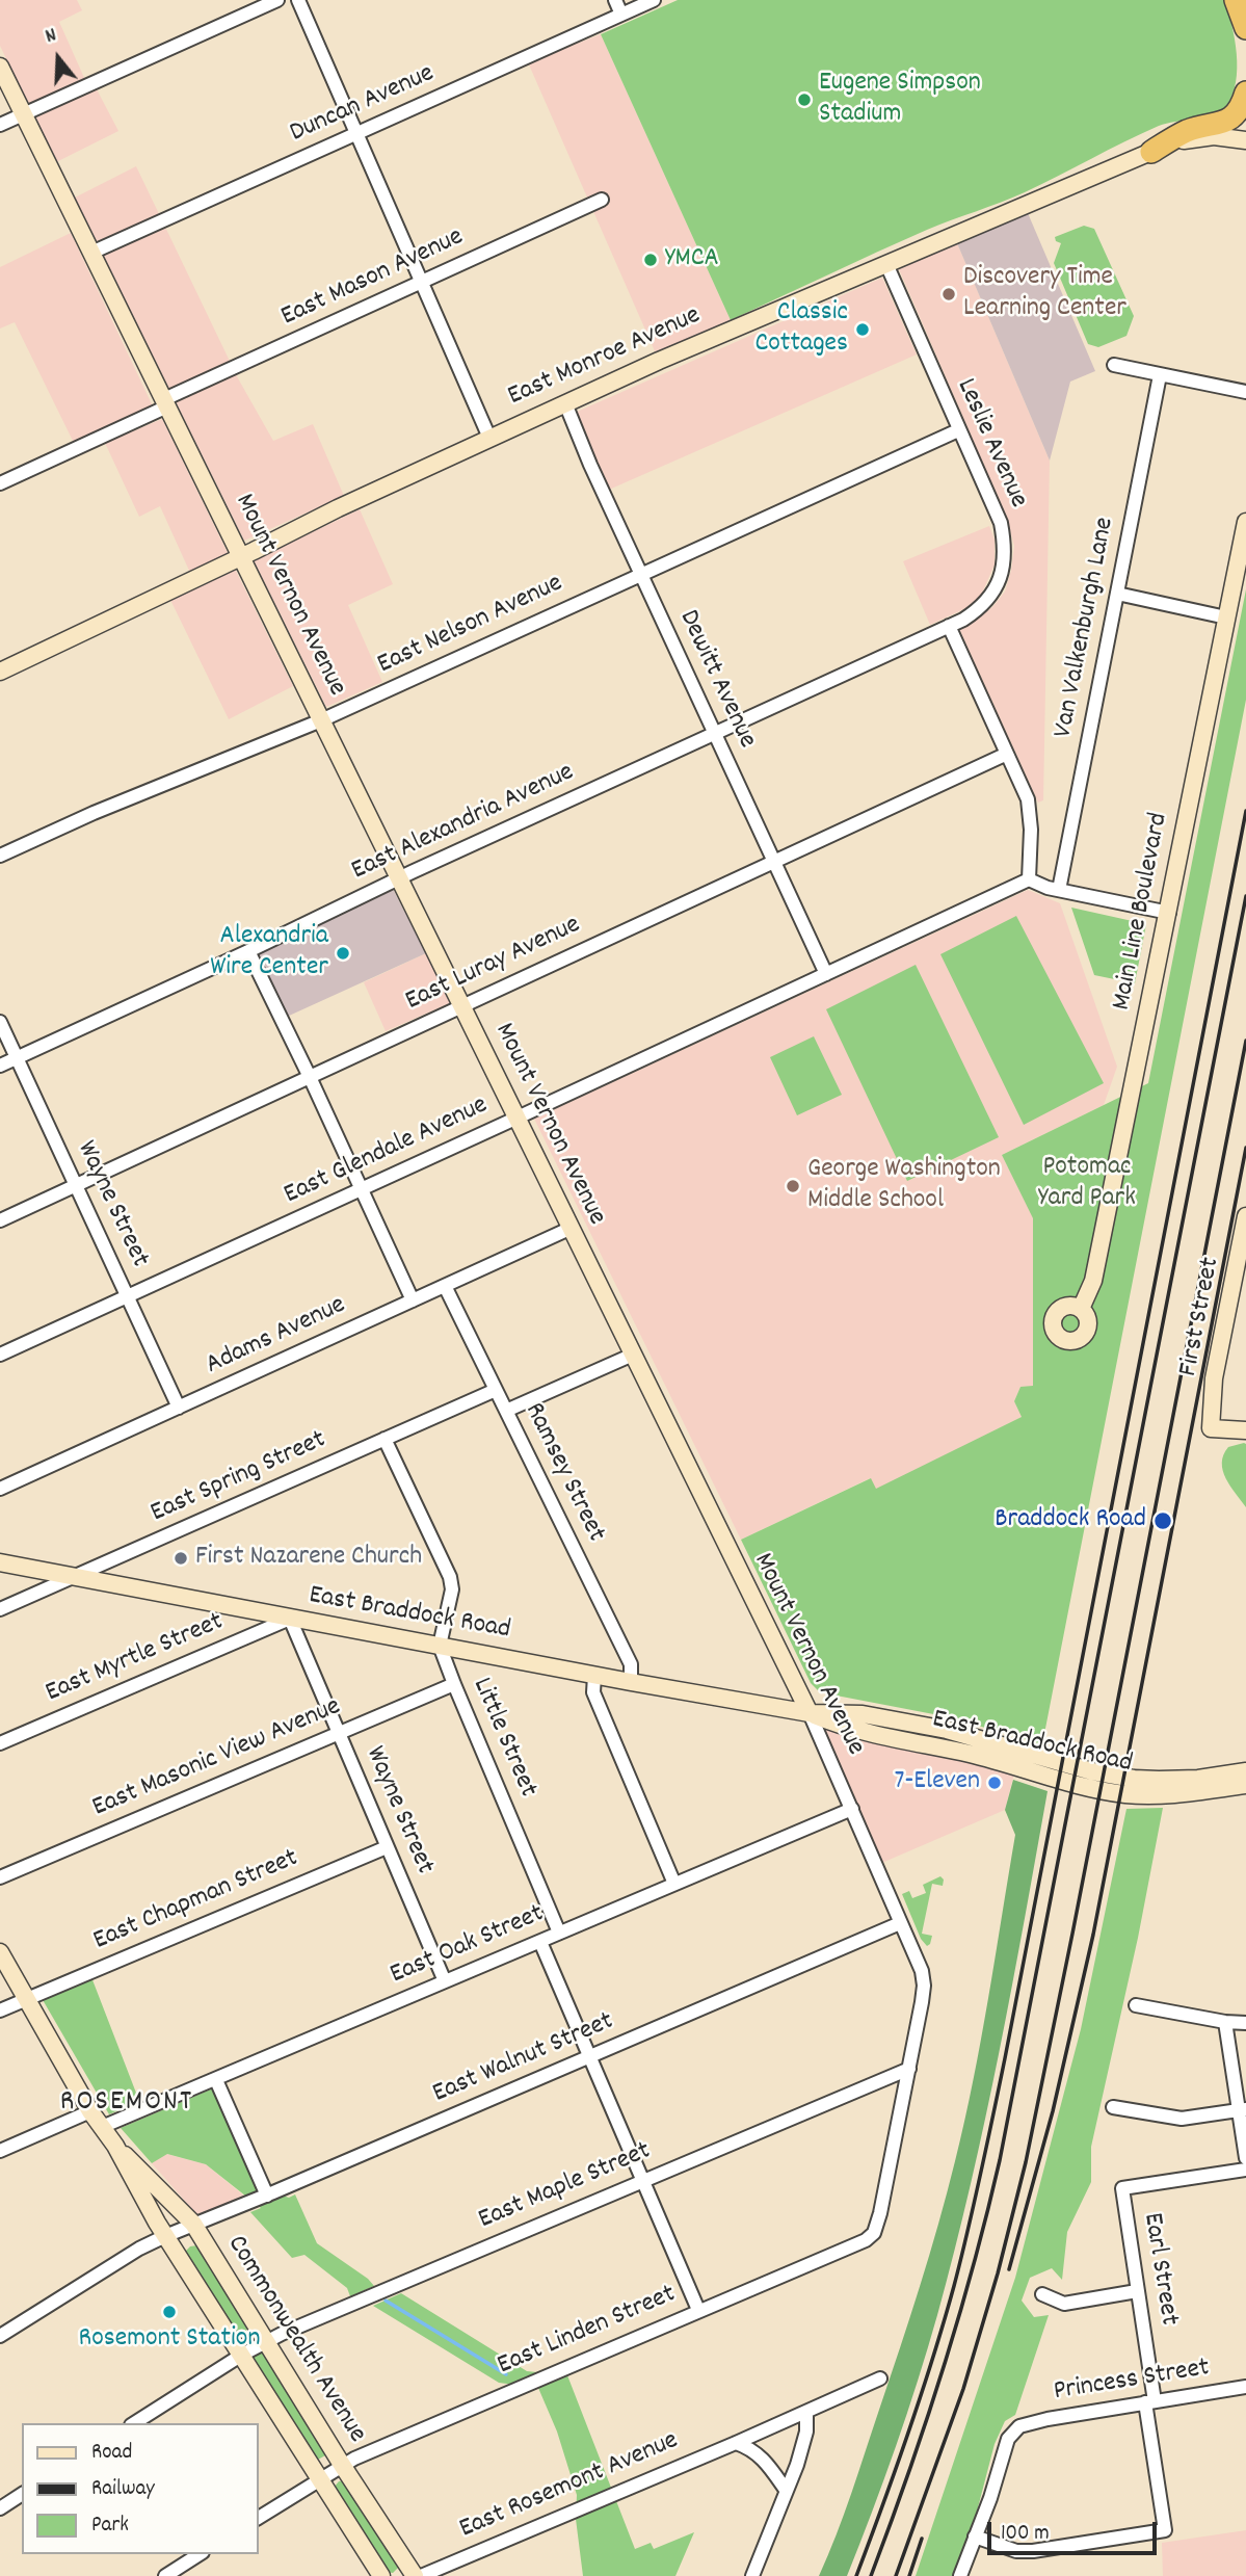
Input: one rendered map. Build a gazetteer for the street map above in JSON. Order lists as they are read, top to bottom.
{
  "streets": {
    "street": [
      "Duncan Avenue",
      "East Mason Avenue",
      "East Monroe Avenue",
      "Leslie Avenue",
      "Mount Vernon Avenue",
      "East Nelson Avenue",
      "Van Valkenburgh Lane",
      "Dewitt Avenue",
      "East Alexandria Avenue",
      "Main Line Boulevard",
      "East Luray Avenue",
      "East Glendale Avenue",
      "Wayne Street",
      "First Street",
      "Adams Avenue",
      "Ramsey Street",
      "East Spring Street",
      "East Braddock Road",
      "East Myrtle Street",
      "Little Street",
      "East Masonic View Avenue",
      "East Chapman Street",
      "East Oak Street",
      "East Walnut Street",
      "East Maple Street",
      "Earl Street",
      "East Linden Street",
      "Commonwealth Avenue",
      "Princess Street",
      "East Rosemont Avenue"
    ]
  },
  "crossings": [
    ["Duncan Avenue", "Mount Vernon Avenue"],
    ["East Mason Avenue", "Mount Vernon Avenue"],
    ["East Monroe Avenue", "Leslie Avenue"],
    ["East Monroe Avenue", "Mount Vernon Avenue"],
    ["East Monroe Avenue", "Dewitt Avenue"],
    ["Leslie Avenue", "East Nelson Avenue"],
    ["Leslie Avenue", "East Alexandria Avenue"],
    ["Mount Vernon Avenue", "East Nelson Avenue"],
    ["Mount Vernon Avenue", "East Alexandria Avenue"],
    ["Mount Vernon Avenue", "East Luray Avenue"],
    ["Mount Vernon Avenue", "East Glendale Avenue"],
    ["Mount Vernon Avenue", "Adams Avenue"],
    ["Mount Vernon Avenue", "East Braddock Road"],
    ["Mount Vernon Avenue", "East Oak Street"],
    ["Mount Vernon Avenue", "East Walnut Street"],
    ["Mount Vernon Avenue", "East Maple Street"],
    ["Mount Vernon Avenue", "East Linden Street"],
    ["East Nelson Avenue", "Dewitt Avenue"],
    ["Dewitt Avenue", "East Alexandria Avenue"],
    ["Dewitt Avenue", "East Luray Avenue"],
    ["Dewitt Avenue", "East Glendale Avenue"],
    ["East Alexandria Avenue", "Wayne Street"],
    ["East Luray Avenue", "Wayne Street"],
    ["East Glendale Avenue", "Wayne Street"],
    ["Wayne Street", "Adams Avenue"],
    ["Wayne Street", "East Braddock Road"],
    ["Wayne Street", "East Myrtle Street"],
    ["Wayne Street", "East Masonic View Avenue"],
    ["Wayne Street", "East Chapman Street"],
    ["Wayne Street", "East Oak Street"],
    ["Adams Avenue", "Ramsey Street"],
    ["Ramsey Street", "East Spring Street"],
    ["Ramsey Street", "East Braddock Road"],
    ["East Spring Street", "East Braddock Road"],
    ["East Braddock Road", "East Myrtle Street"],
    ["East Braddock Road", "Little Street"],
    ["Little Street", "East Masonic View Avenue"],
    ["Little Street", "East Oak Street"],
    ["East Chapman Street", "Commonwealth Avenue"],
    ["East Oak Street", "Commonwealth Avenue"],
    ["East Walnut Street", "Commonwealth Avenue"],
    ["East Maple Street", "Commonwealth Avenue"],
    ["Earl Street", "Princess Street"],
    ["East Linden Street", "Commonwealth Avenue"]
  ],
  "districts": ["ROSEMONT"],
  "parks": ["Potomac Yard Park"],
  "places": [
    "Eugene Simpson Stadium",
    "YMCA",
    "Discovery Time Learning Center",
    "Classic Cottages",
    "Alexandria Wire Center",
    "George Washington Middle School",
    "Braddock Road",
    "First Nazarene Church",
    "7-Eleven",
    "Rosemont Station"
  ],
  "legend": ["Road", "Railway", "Park"],
  "scale_bar": "100 m",
  "north": "top"
}
